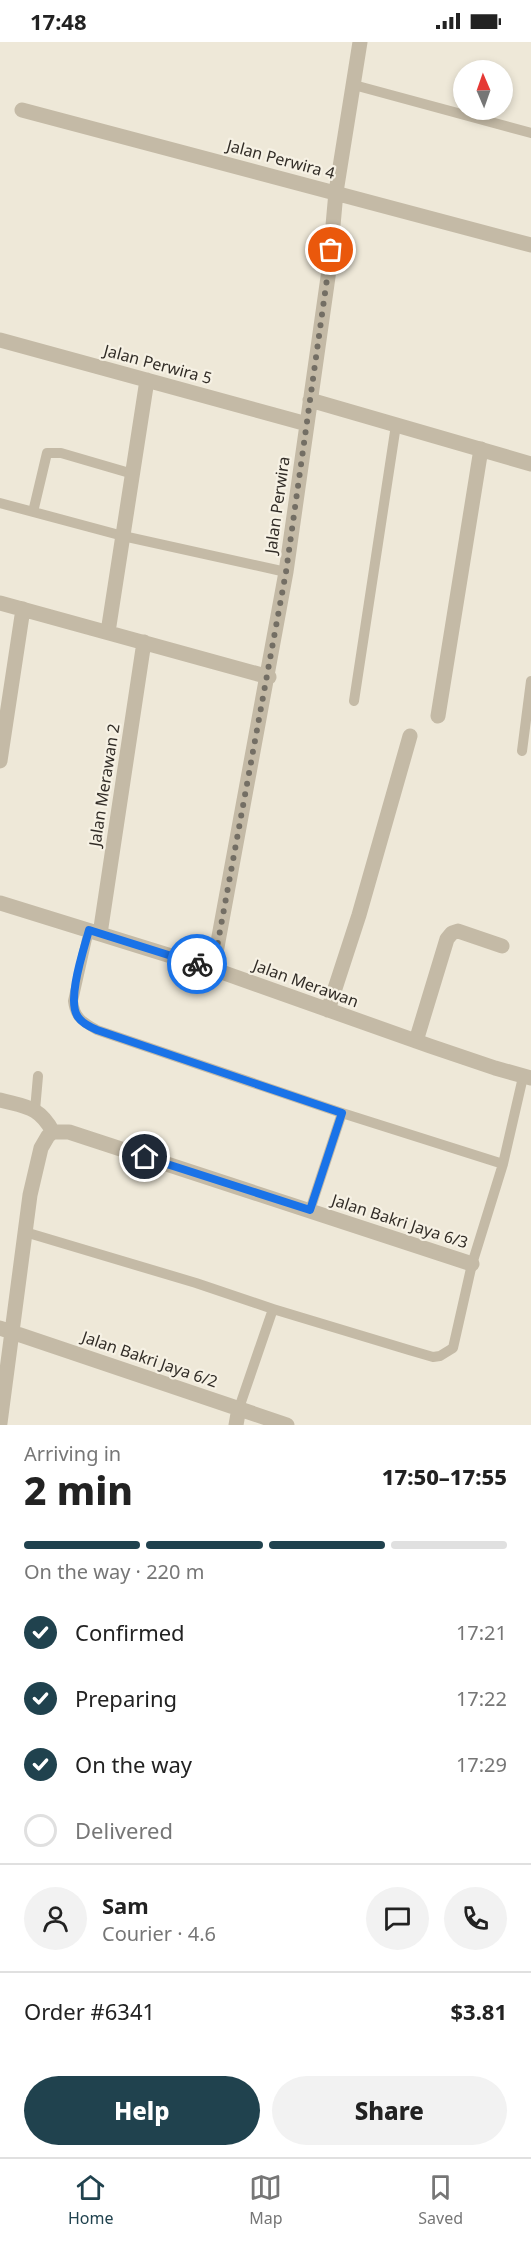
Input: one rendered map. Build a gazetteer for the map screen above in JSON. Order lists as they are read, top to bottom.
{
  "streets": {
    "street": [
      "Jalan Perwira 4",
      "Jalan Perwira 5",
      "Jalan Perwira",
      "Jalan Merawan 2",
      "Jalan Merawan",
      "Jalan Bakri Jaya 6/3",
      "Jalan Bakri Jaya 6/2"
    ]
  },
  "crossings": [
    ["Jalan Perwira 4", "Jalan Perwira"],
    ["Jalan Perwira 5", "Jalan Perwira"],
    ["Jalan Perwira", "Jalan Merawan"],
    ["Jalan Merawan 2", "Jalan Merawan"]
  ],
  "north": "top",
  "page": {
    "status": "17:48",
    "heading": ["2 min", "Arriving in", "17:50–17:55"],
    "panel": [
      "Sam",
      "Courier · 4.6",
      "Order #6341",
      "$3.81"
    ],
    "bar": "On the way · 220 m",
    "list": [
      ["Confirmed", "17:21"],
      ["Preparing", "17:22"],
      ["On the way", "17:29"],
      "Delivered"
    ],
    "buttons": ["Help", "Share"],
    "tabs": ["Home", "Map", "Saved"]
  }
}
